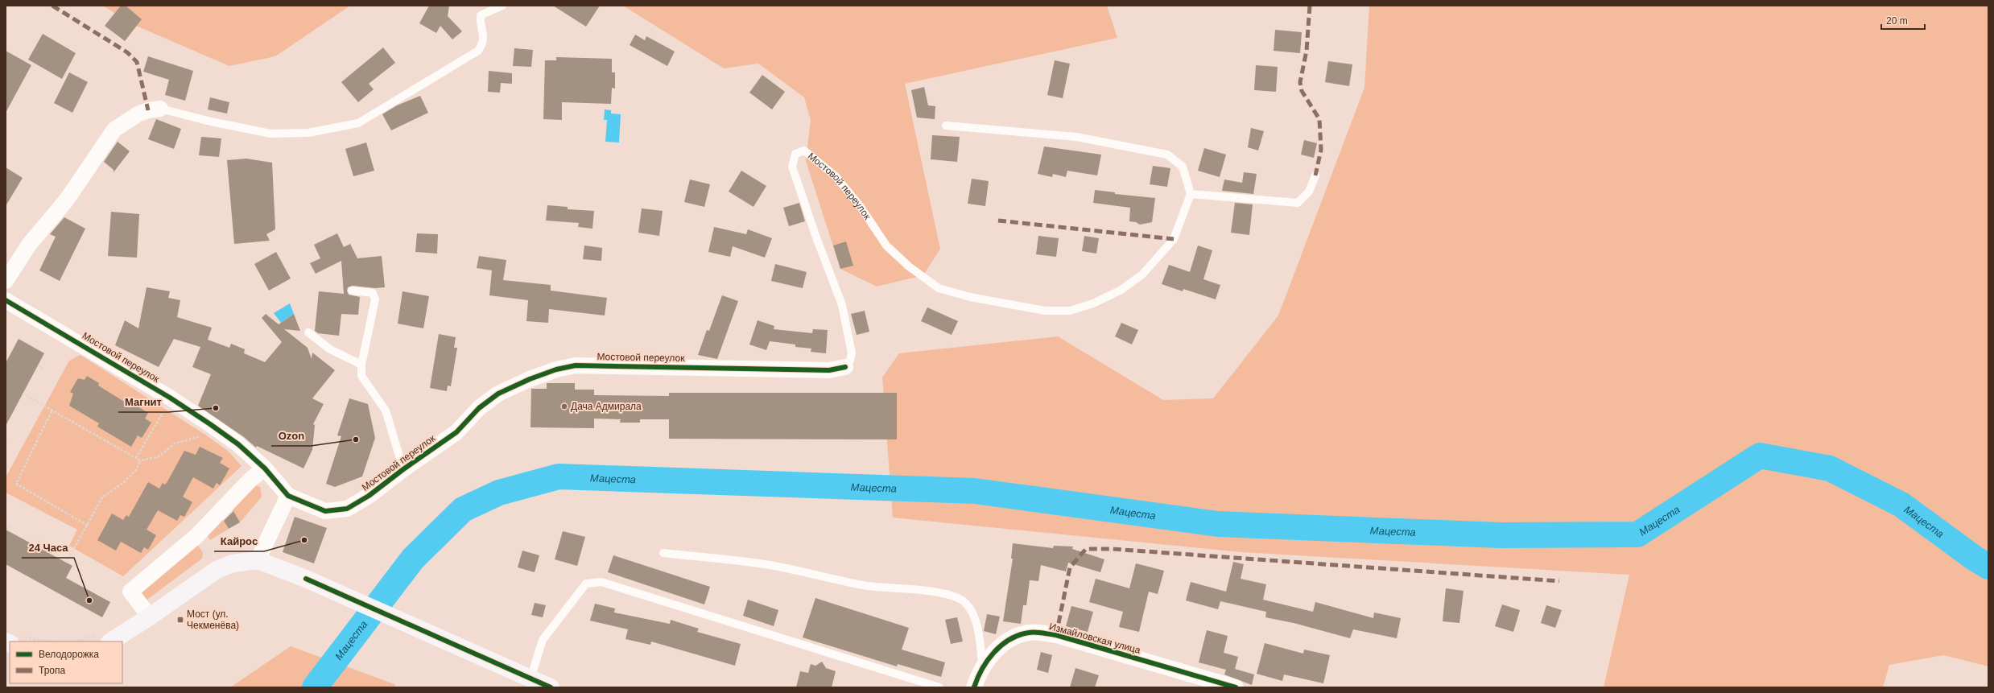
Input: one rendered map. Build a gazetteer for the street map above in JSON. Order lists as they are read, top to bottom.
{
  "streets": {
    "street": ["Мостовой переулок", "Измайловская улица"]
  },
  "water": ["Мацеста"],
  "places": {
    "other": [
      "Дача Адмирала",
      "Магнит",
      "Ozon",
      "Кайрос",
      "24 Часа"
    ],
    "transit": ["Мост (ул. Чекменёва)"]
  },
  "legend": ["Велодорожка", "Тропа"],
  "scale_bar": "20 m"
}
